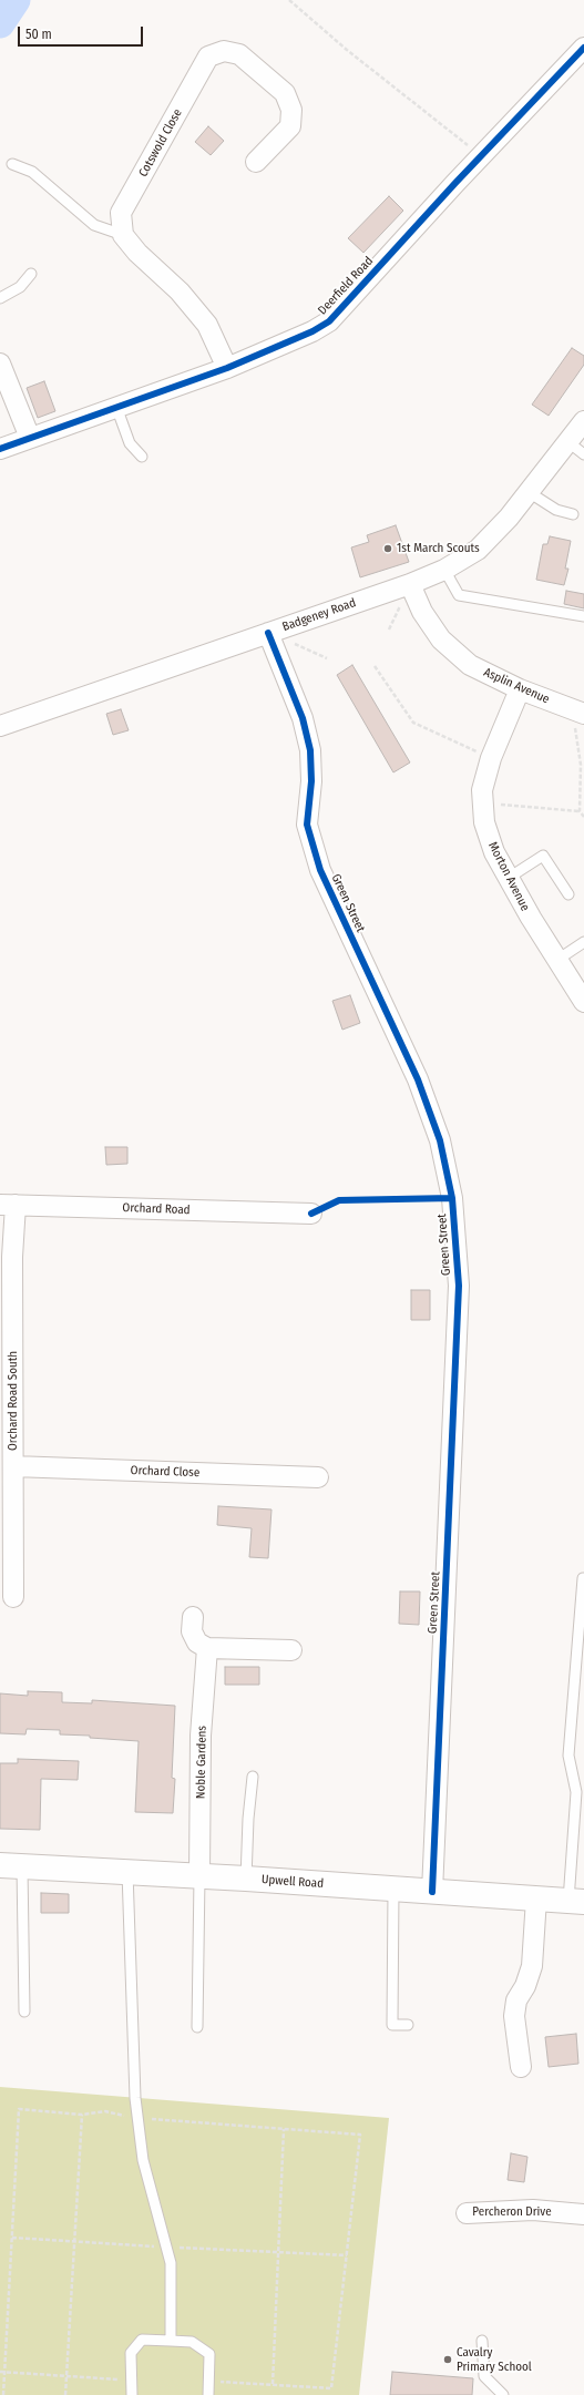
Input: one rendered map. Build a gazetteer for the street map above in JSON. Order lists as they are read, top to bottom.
{
  "streets": {
    "main road": ["Upwell Road"],
    "street": [
      "Cotswold Close",
      "Deerfield Road",
      "Badgeney Road",
      "Asplin Avenue",
      "Morton Avenue",
      "Green Street",
      "Orchard Road",
      "Orchard Road South",
      "Orchard Close",
      "Noble Gardens",
      "Percheron Drive"
    ]
  },
  "crossings": [
    ["Badgeney Road", "Asplin Avenue"],
    ["Badgeney Road", "Green Street"],
    ["Asplin Avenue", "Morton Avenue"],
    ["Green Street", "Upwell Road"],
    ["Orchard Road", "Orchard Road South"],
    ["Orchard Road South", "Orchard Close"],
    ["Noble Gardens", "Upwell Road"]
  ],
  "places": ["1st March Scouts", "Cavalry Primary School"],
  "scale_bar": "50 m"
}
